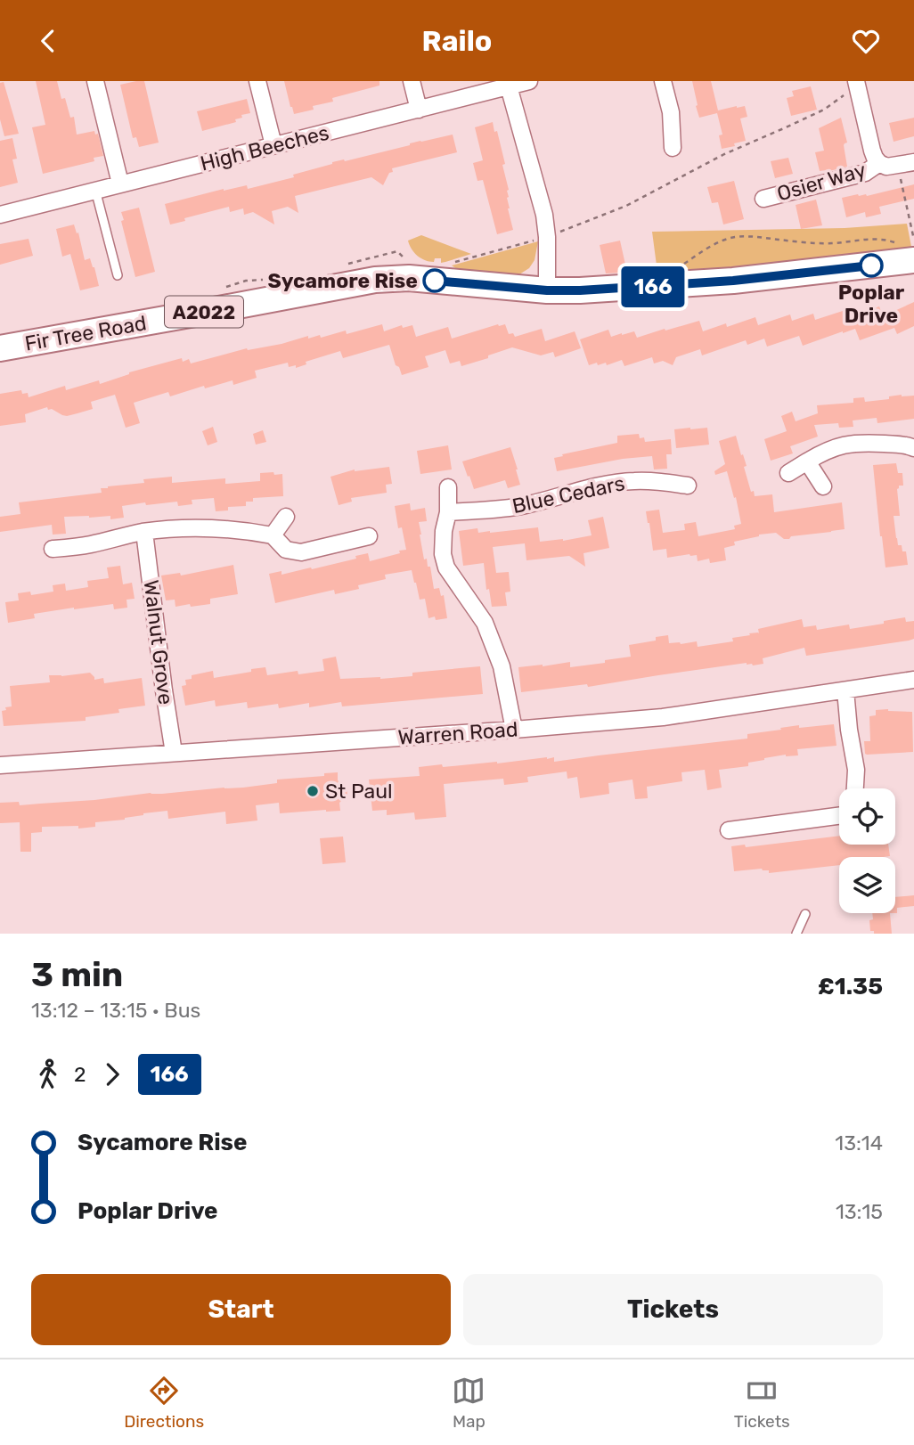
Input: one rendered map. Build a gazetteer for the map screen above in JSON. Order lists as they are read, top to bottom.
{
  "streets": {
    "main road": ["A2022", "Fir Tree Road"],
    "street": [
      "High Beeches",
      "Osier Way",
      "Blue Cedars",
      "Walnut Grove",
      "Warren Road"
    ]
  },
  "crossings": [
    ["Walnut Grove", "Warren Road"]
  ],
  "places": ["Poplar Drive", "Sycamore Rise", "St Paul"],
  "lines": ["bus line 166"],
  "page": {
    "header": "Railo",
    "on_map": "166",
    "heading": ["3 min", "13:12 – 13:15 · Bus", "£1.35"],
    "legs": ["2", "166"],
    "list": [
      {
        "name": "Sycamore Rise",
        "value": "13:14"
      },
      {
        "name": "Poplar Drive",
        "value": "13:15"
      }
    ],
    "buttons": ["Start", "Tickets"],
    "tabs": ["Directions", "Map", "Tickets"]
  }
}
